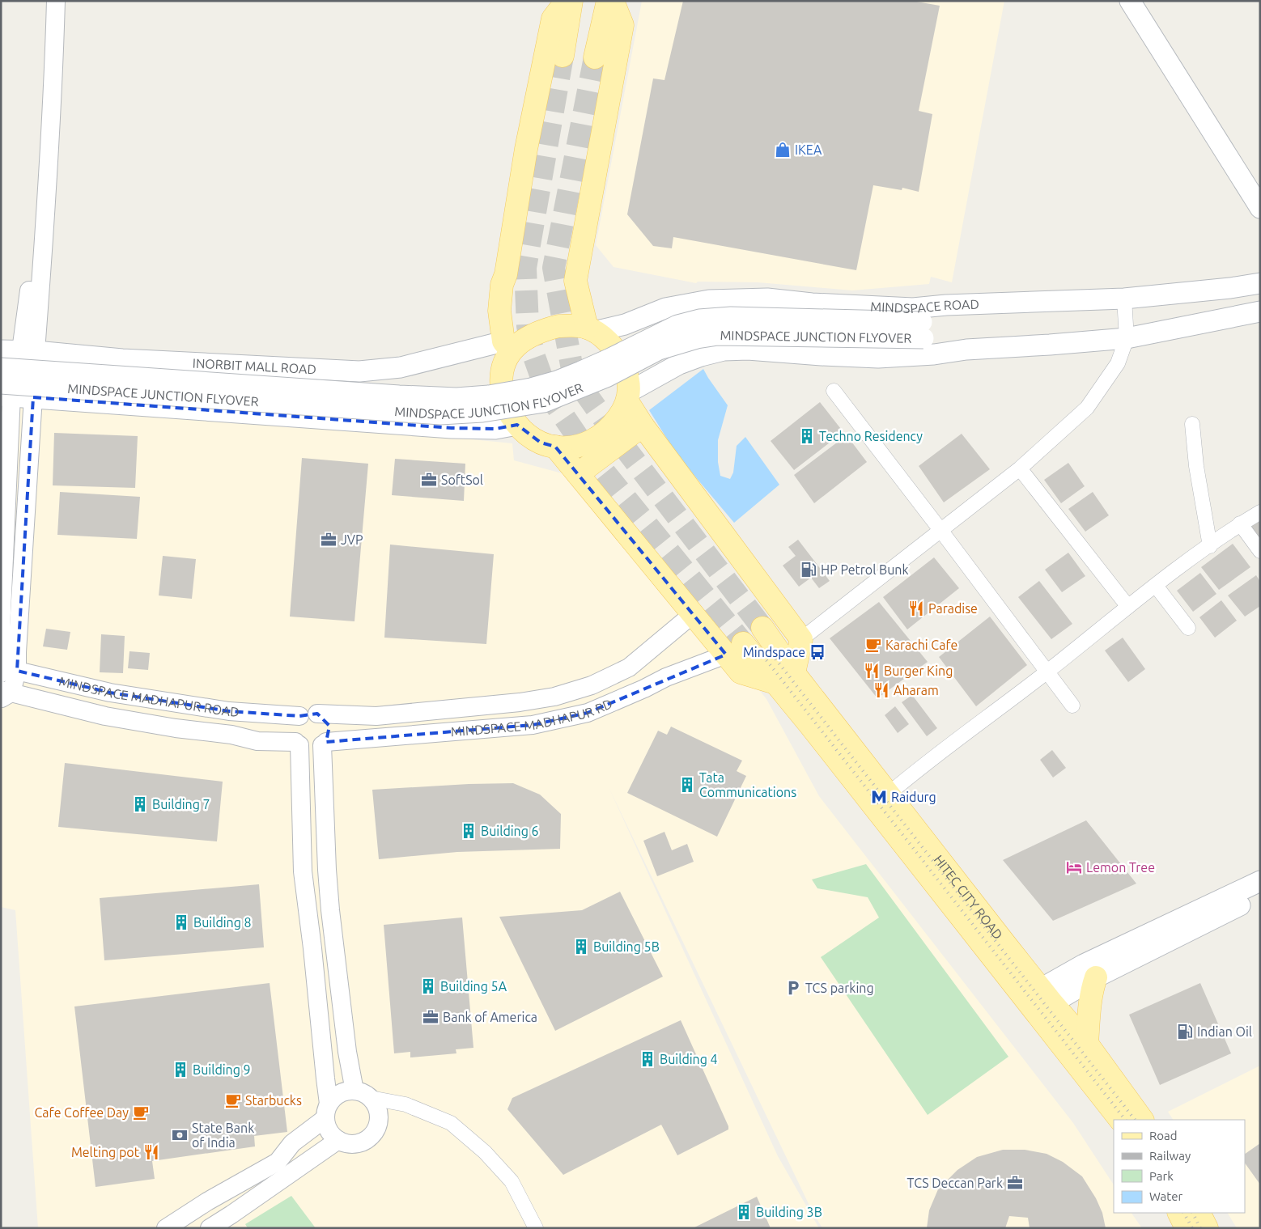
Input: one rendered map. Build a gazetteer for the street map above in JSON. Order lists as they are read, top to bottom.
{
  "streets": {
    "main road": [
      "MINDSPACE ROAD",
      "MINDSPACE JUNCTION FLYOVER",
      "INORBIT MALL ROAD",
      "HITEC CITY ROAD"
    ],
    "street": ["MINDSPACE MADHAPUR ROAD", "MINDSPACE MADHAPUR RD"]
  },
  "crossings": [
    ["MINDSPACE ROAD", "MINDSPACE JUNCTION FLYOVER"],
    ["MINDSPACE ROAD", "INORBIT MALL ROAD"],
    ["MINDSPACE MADHAPUR ROAD", "MINDSPACE MADHAPUR RD"]
  ],
  "places": {
    "shop": ["IKEA"],
    "building": [
      "Techno Residency",
      "Tata Communications",
      "Building 7",
      "Building 6",
      "Building 8",
      "Building 5B",
      "Building 5A",
      "Building 4",
      "Building 9",
      "Building 3B"
    ],
    "office": [
      "SoftSol",
      "JVP",
      "Bank of America",
      "TCS Deccan Park"
    ],
    "fuel station": ["HP Petrol Bunk", "Indian Oil"],
    "restaurant": [
      "Paradise",
      "Burger King",
      "Aharam",
      "Melting pot"
    ],
    "cafe": ["Karachi Cafe", "Starbucks", "Cafe Coffee Day"],
    "bus stop": ["Mindspace"],
    "metro station": ["Raidurg"],
    "hotel": ["Lemon Tree"],
    "parking": ["TCS parking"],
    "bank": ["State Bank of India"]
  },
  "legend": [
    "Road",
    "Railway",
    "Park",
    "Water"
  ]
}
